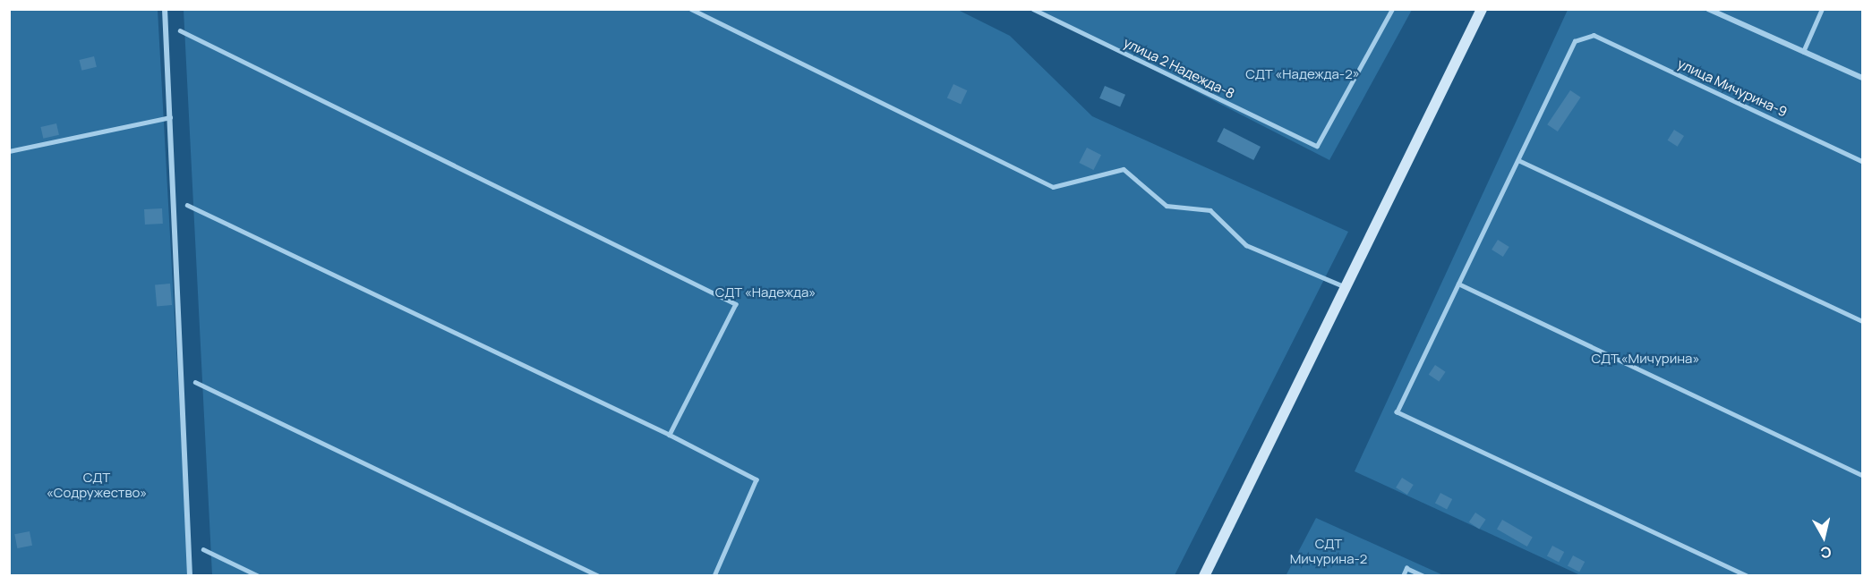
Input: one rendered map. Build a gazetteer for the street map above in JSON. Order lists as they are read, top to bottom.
{
  "streets": {
    "lane": ["улица 2 Надежда-8", "улица Мичурина-9"]
  },
  "parks": [
    "СДТ «Надежда-2»",
    "СДТ «Надежда»",
    "СДТ «Мичурина»",
    "СДТ «Содружество»",
    "СДТ Мичурина-2"
  ],
  "north": "bottom"
}
